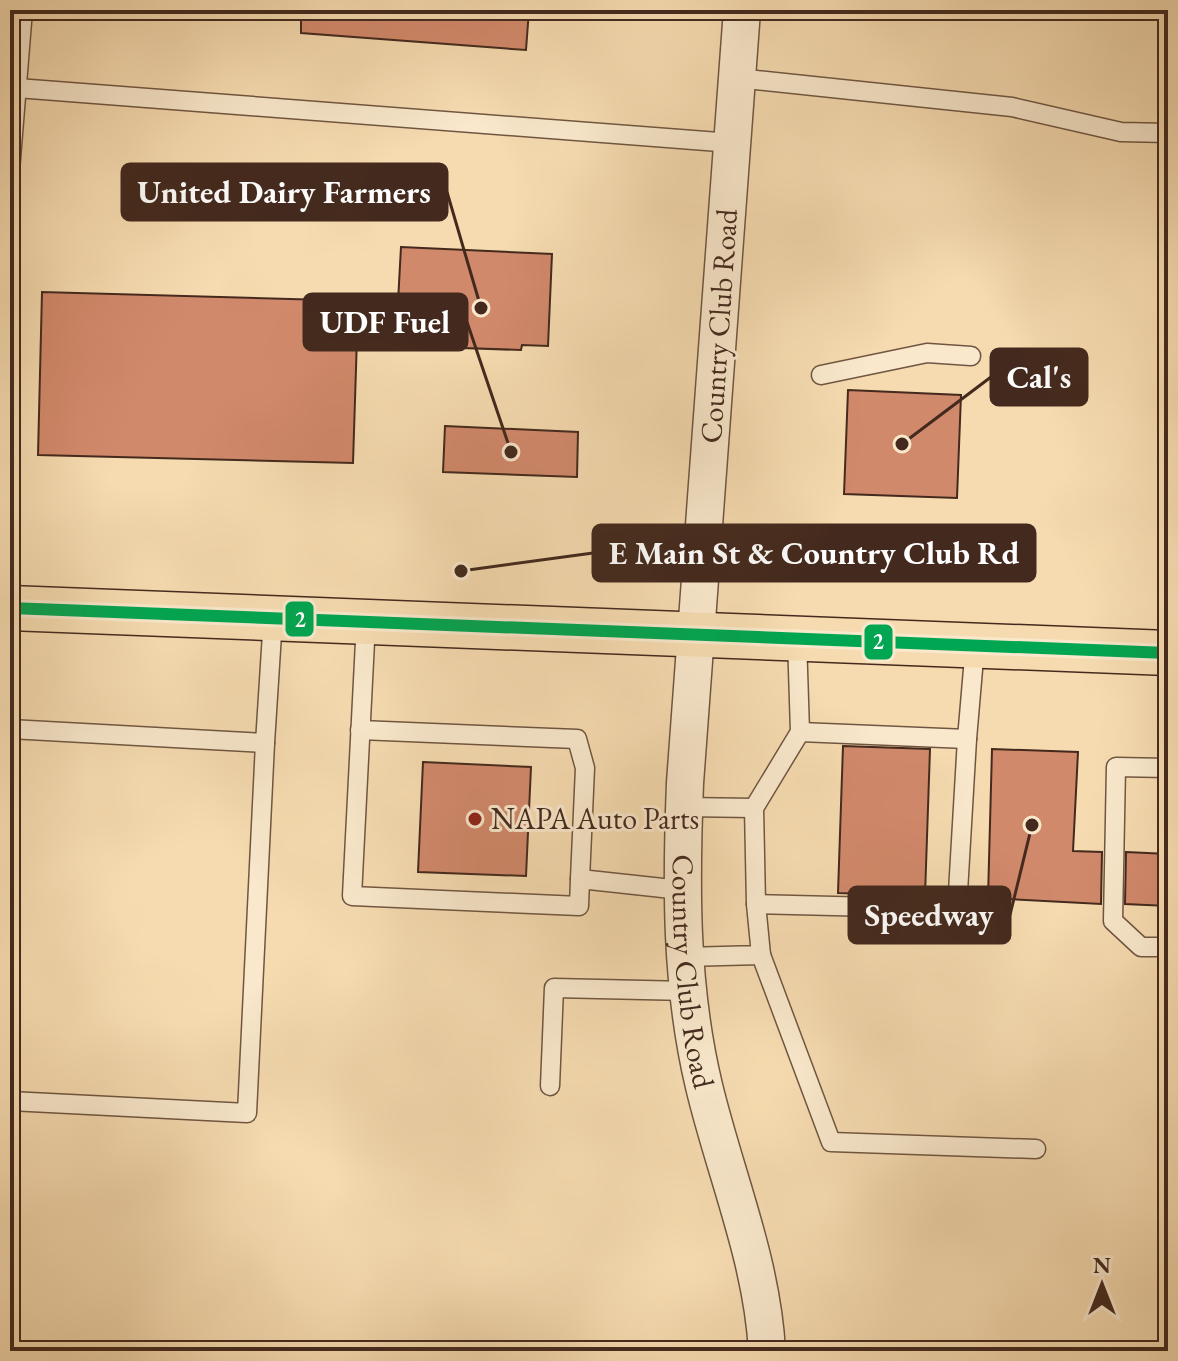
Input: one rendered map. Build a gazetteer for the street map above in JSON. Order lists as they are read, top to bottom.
{
  "streets": {
    "street": ["Country Club Road"]
  },
  "places": [
    "United Dairy Farmers",
    "Cal's",
    "UDF Fuel",
    "E Main St & Country Club Rd",
    "NAPA Auto Parts",
    "Speedway"
  ],
  "lines": ["transit line 2"],
  "north": "top"
}
